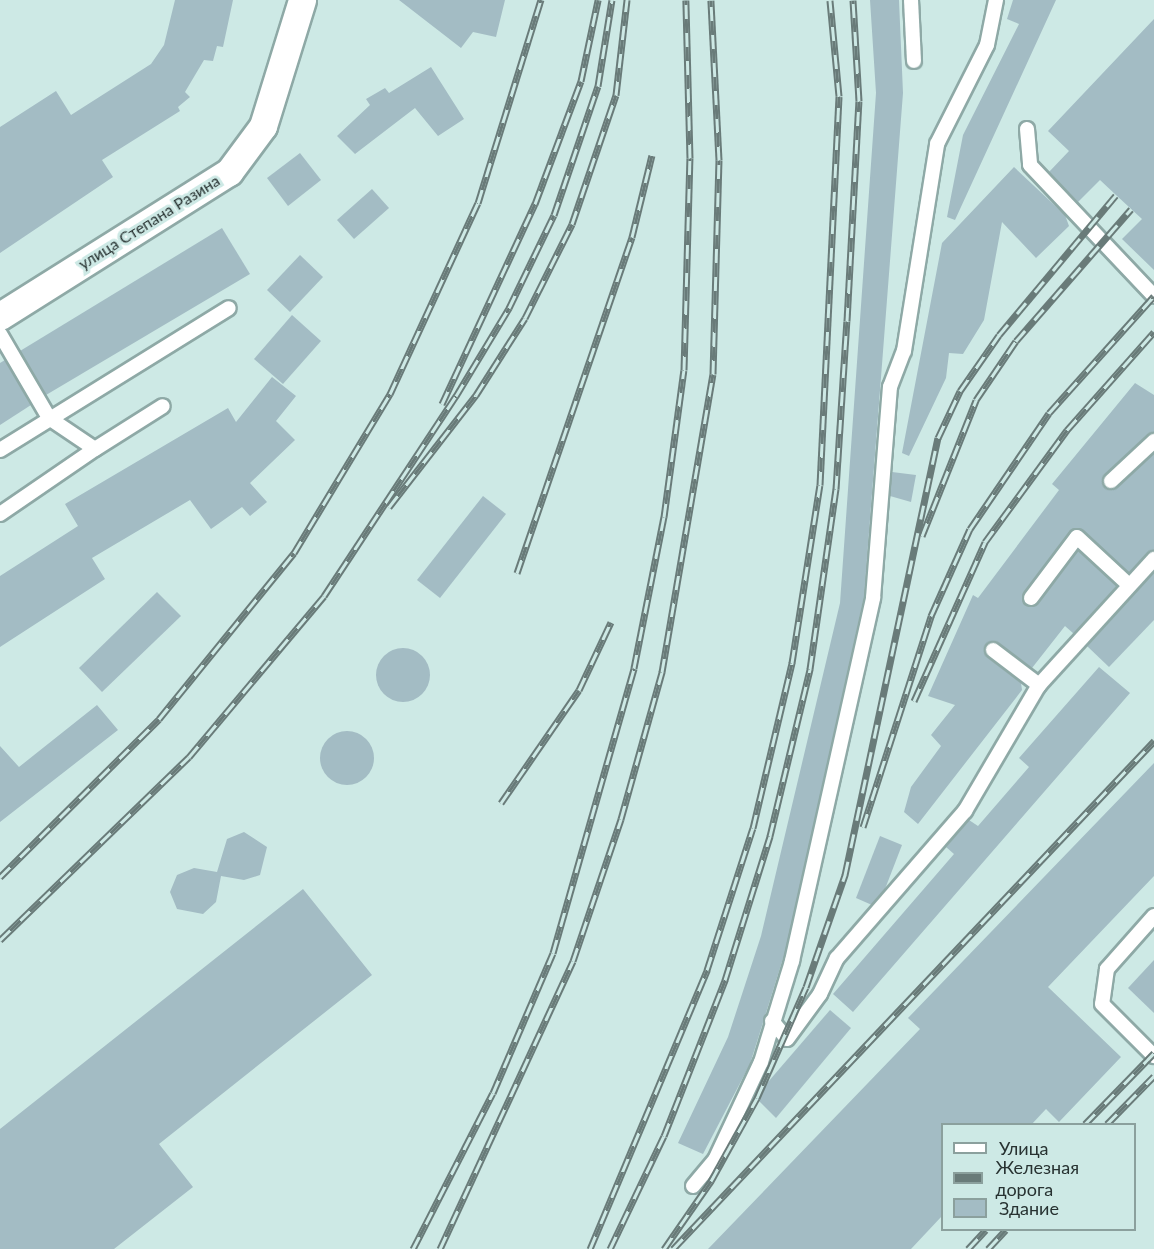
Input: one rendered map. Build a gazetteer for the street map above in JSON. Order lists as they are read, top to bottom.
{
  "streets": {
    "street": ["улица Степана Разина"]
  },
  "legend": ["Улица", "Железная дорога", "Здание"]
}
